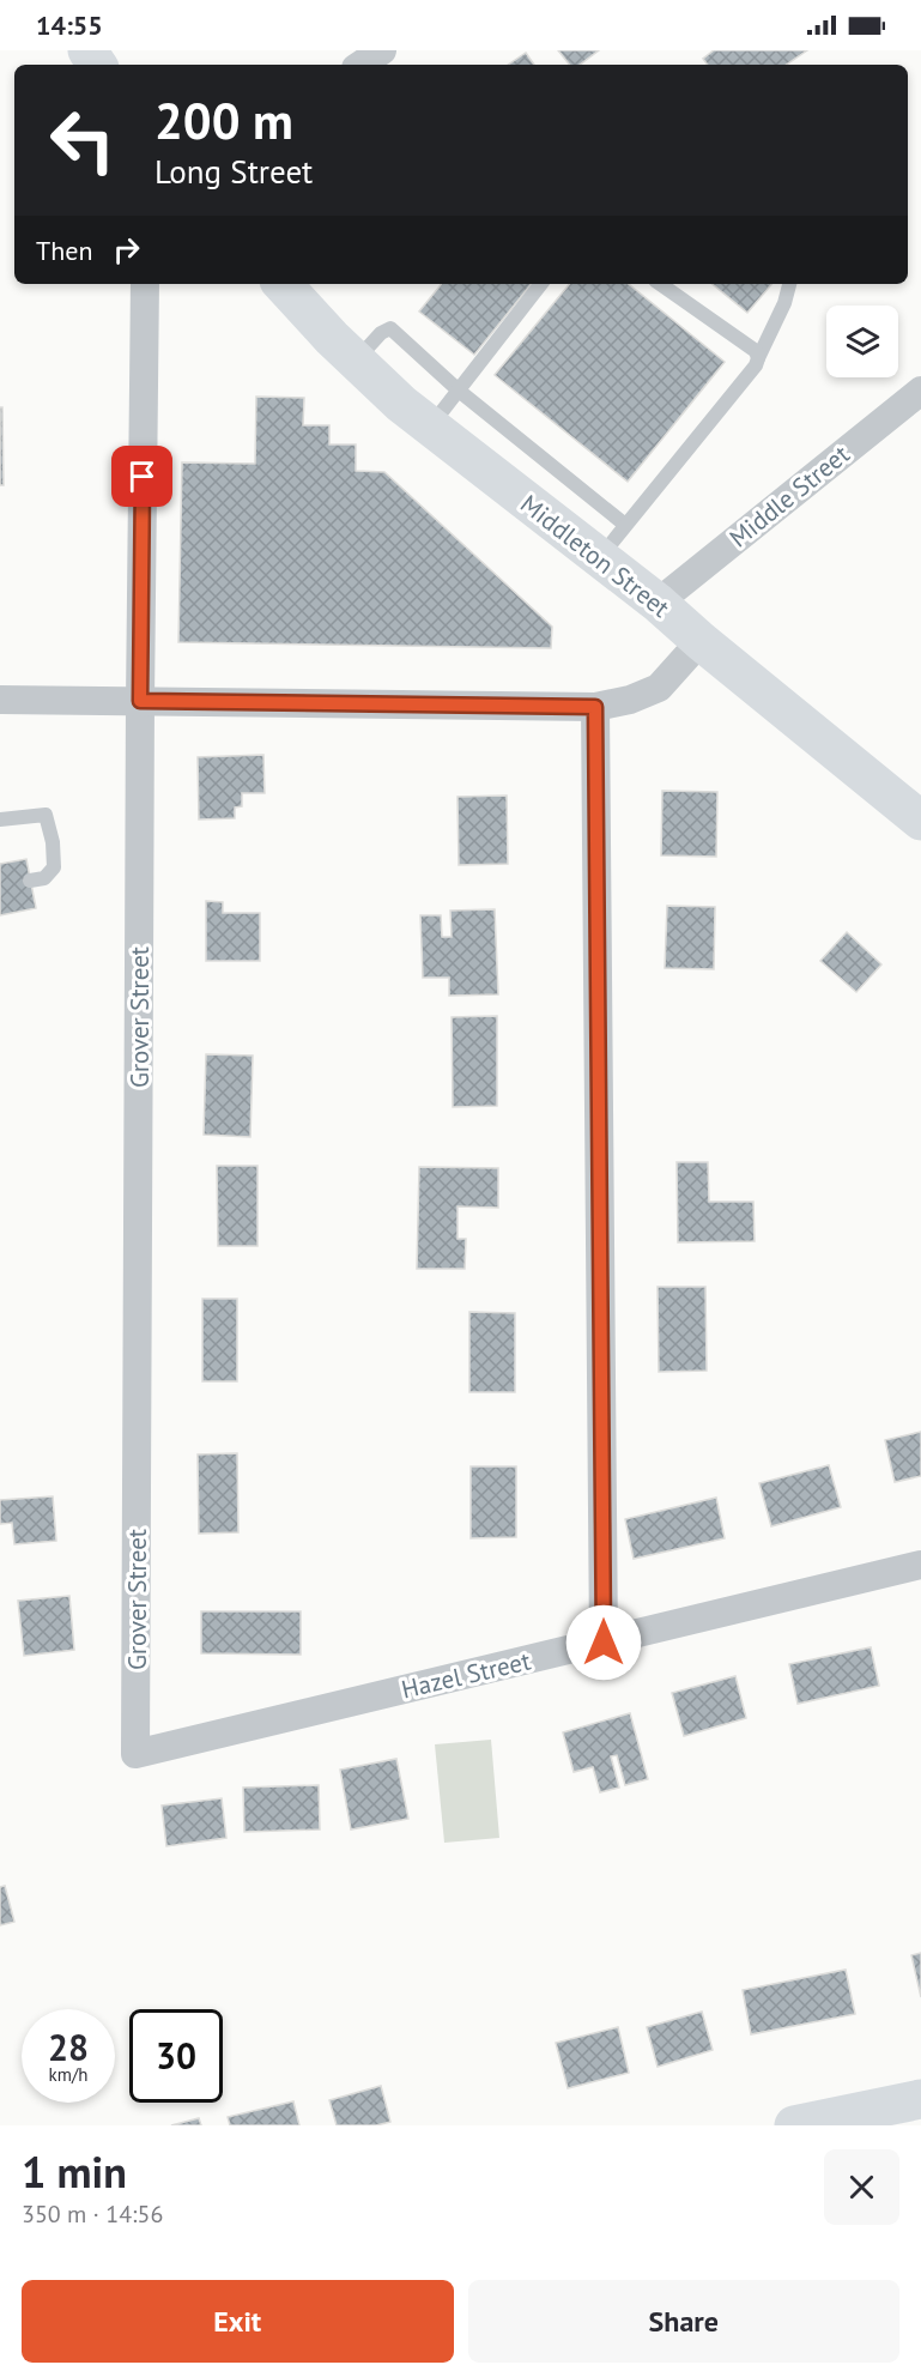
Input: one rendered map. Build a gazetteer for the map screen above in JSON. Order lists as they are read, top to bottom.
{
  "streets": {
    "street": [
      "Middle Street",
      "Middleton Street",
      "Grover Street",
      "Hazel Street"
    ]
  },
  "crossings": [
    ["Middle Street", "Middleton Street"],
    ["Grover Street", "Hazel Street"]
  ],
  "page": {
    "status": "14:55",
    "turn": ["200 m", "Long Street"],
    "then": "Then",
    "speed": "28 km/h",
    "limit": "30",
    "heading": ["1 min", "350 m · 14:56"],
    "buttons": ["Exit", "Share"]
  }
}
